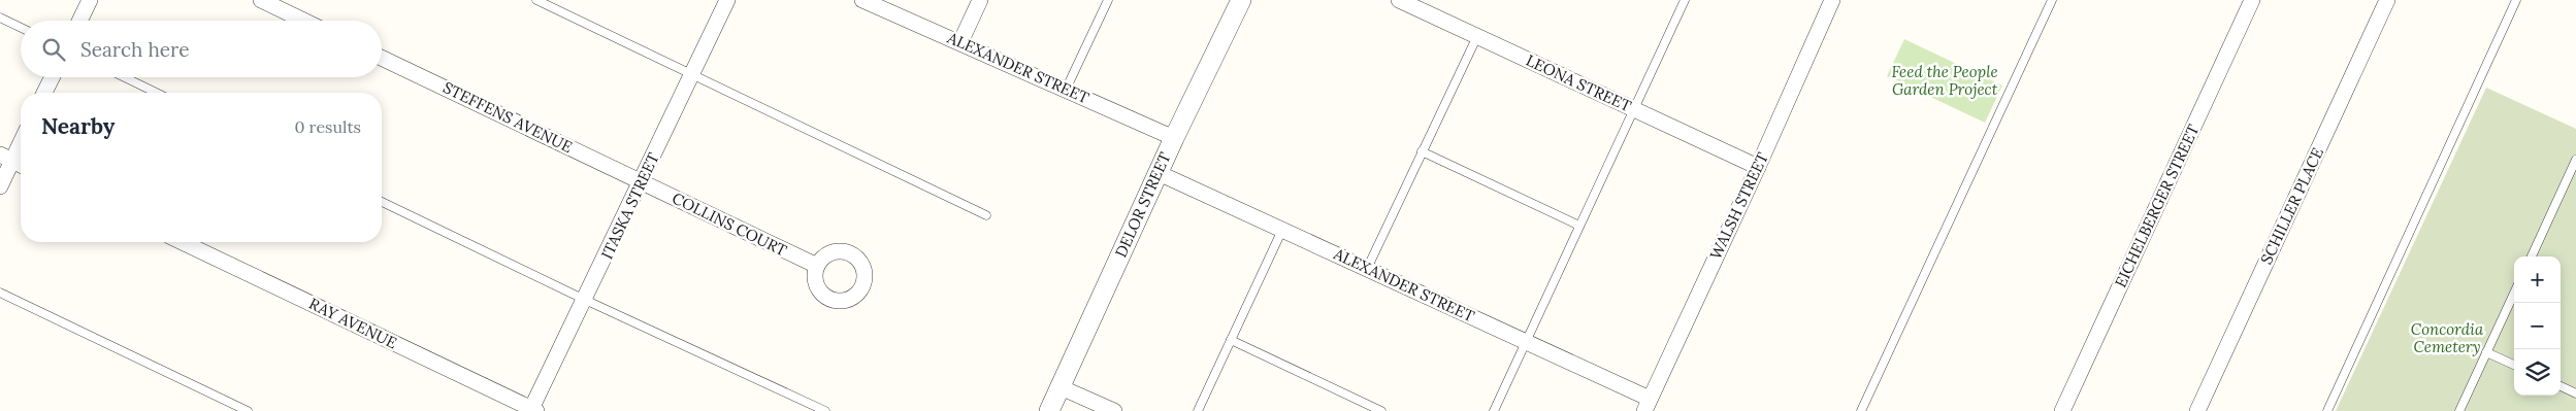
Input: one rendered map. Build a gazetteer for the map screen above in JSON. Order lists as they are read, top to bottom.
{
  "streets": {
    "street": [
      "ALEXANDER STREET",
      "LEONA STREET",
      "STEFFENS AVENUE",
      "DELOR STREET",
      "ITASKA STREET",
      "WALSH STREET",
      "EICHELBERGER STREET",
      "SCHILLER PLACE",
      "COLLINS COURT",
      "RAY AVENUE"
    ]
  },
  "crossings": [
    ["ALEXANDER STREET", "DELOR STREET"],
    ["ALEXANDER STREET", "WALSH STREET"],
    ["LEONA STREET", "WALSH STREET"],
    ["STEFFENS AVENUE", "ITASKA STREET"],
    ["STEFFENS AVENUE", "COLLINS COURT"],
    ["ITASKA STREET", "COLLINS COURT"],
    ["ITASKA STREET", "RAY AVENUE"]
  ],
  "parks": ["Feed the People Garden Project", "Concordia Cemetery"],
  "page": {
    "search": "Search here",
    "heading": ["Nearby", "0 results"],
    "map_buttons": ["+", "−"]
  }
}
